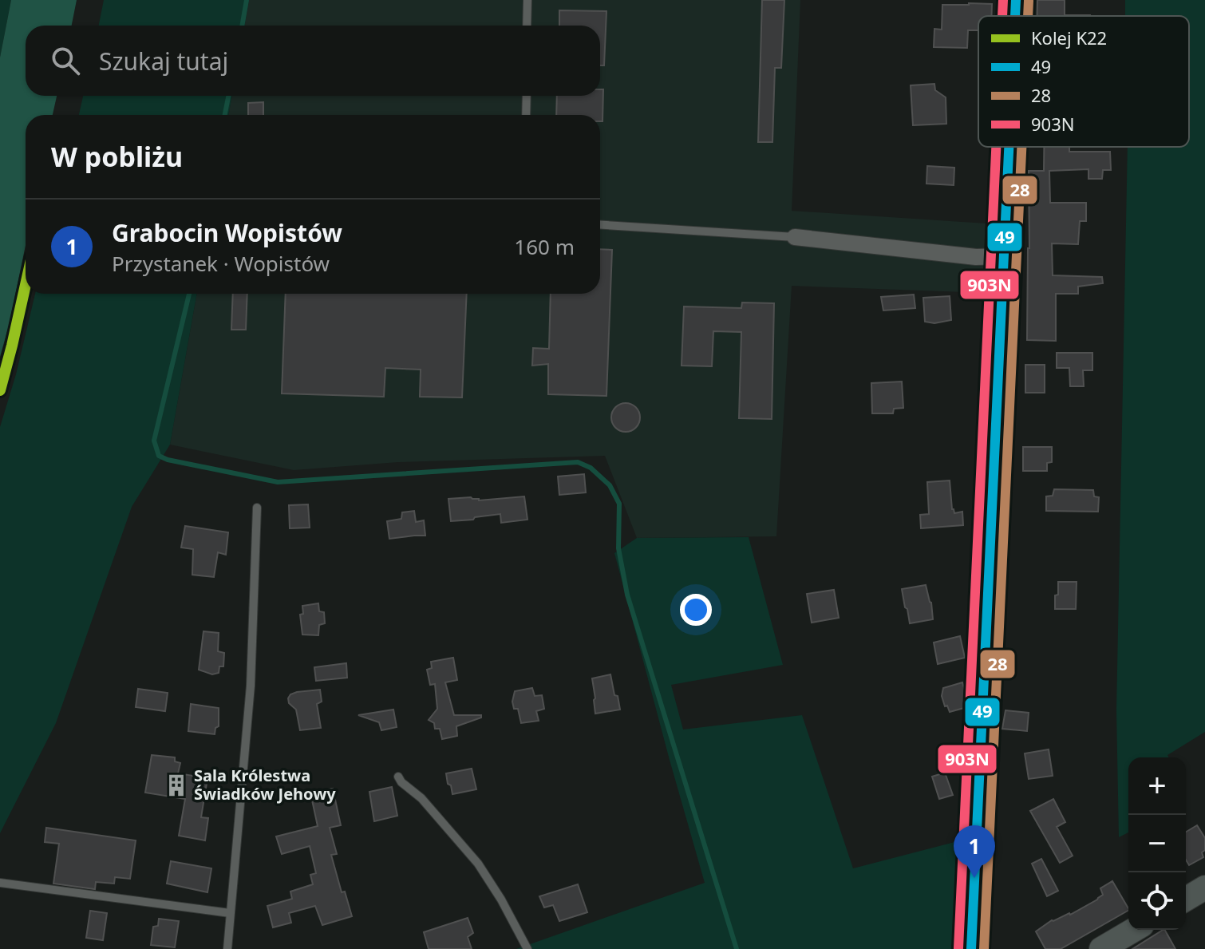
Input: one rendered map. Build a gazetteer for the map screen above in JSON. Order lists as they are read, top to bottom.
{
  "places": {
    "building": ["Sala Królestwa Świadków Jehowy"]
  },
  "lines": [
    "transit line 49",
    "transit line 903N",
    "transit line 28",
    "rail line K22"
  ],
  "legend": [
    "Kolej K22",
    "49",
    "28",
    "903N"
  ],
  "page": {
    "search": "Szukaj tutaj",
    "heading": "W pobliżu",
    "list": [
      {
        "mark": "1",
        "name": "Grabocin Wopistów",
        "note": "Przystanek · Wopistów",
        "value": "160 m"
      }
    ],
    "map_buttons": ["+", "−"],
    "pins": "1"
  }
}
